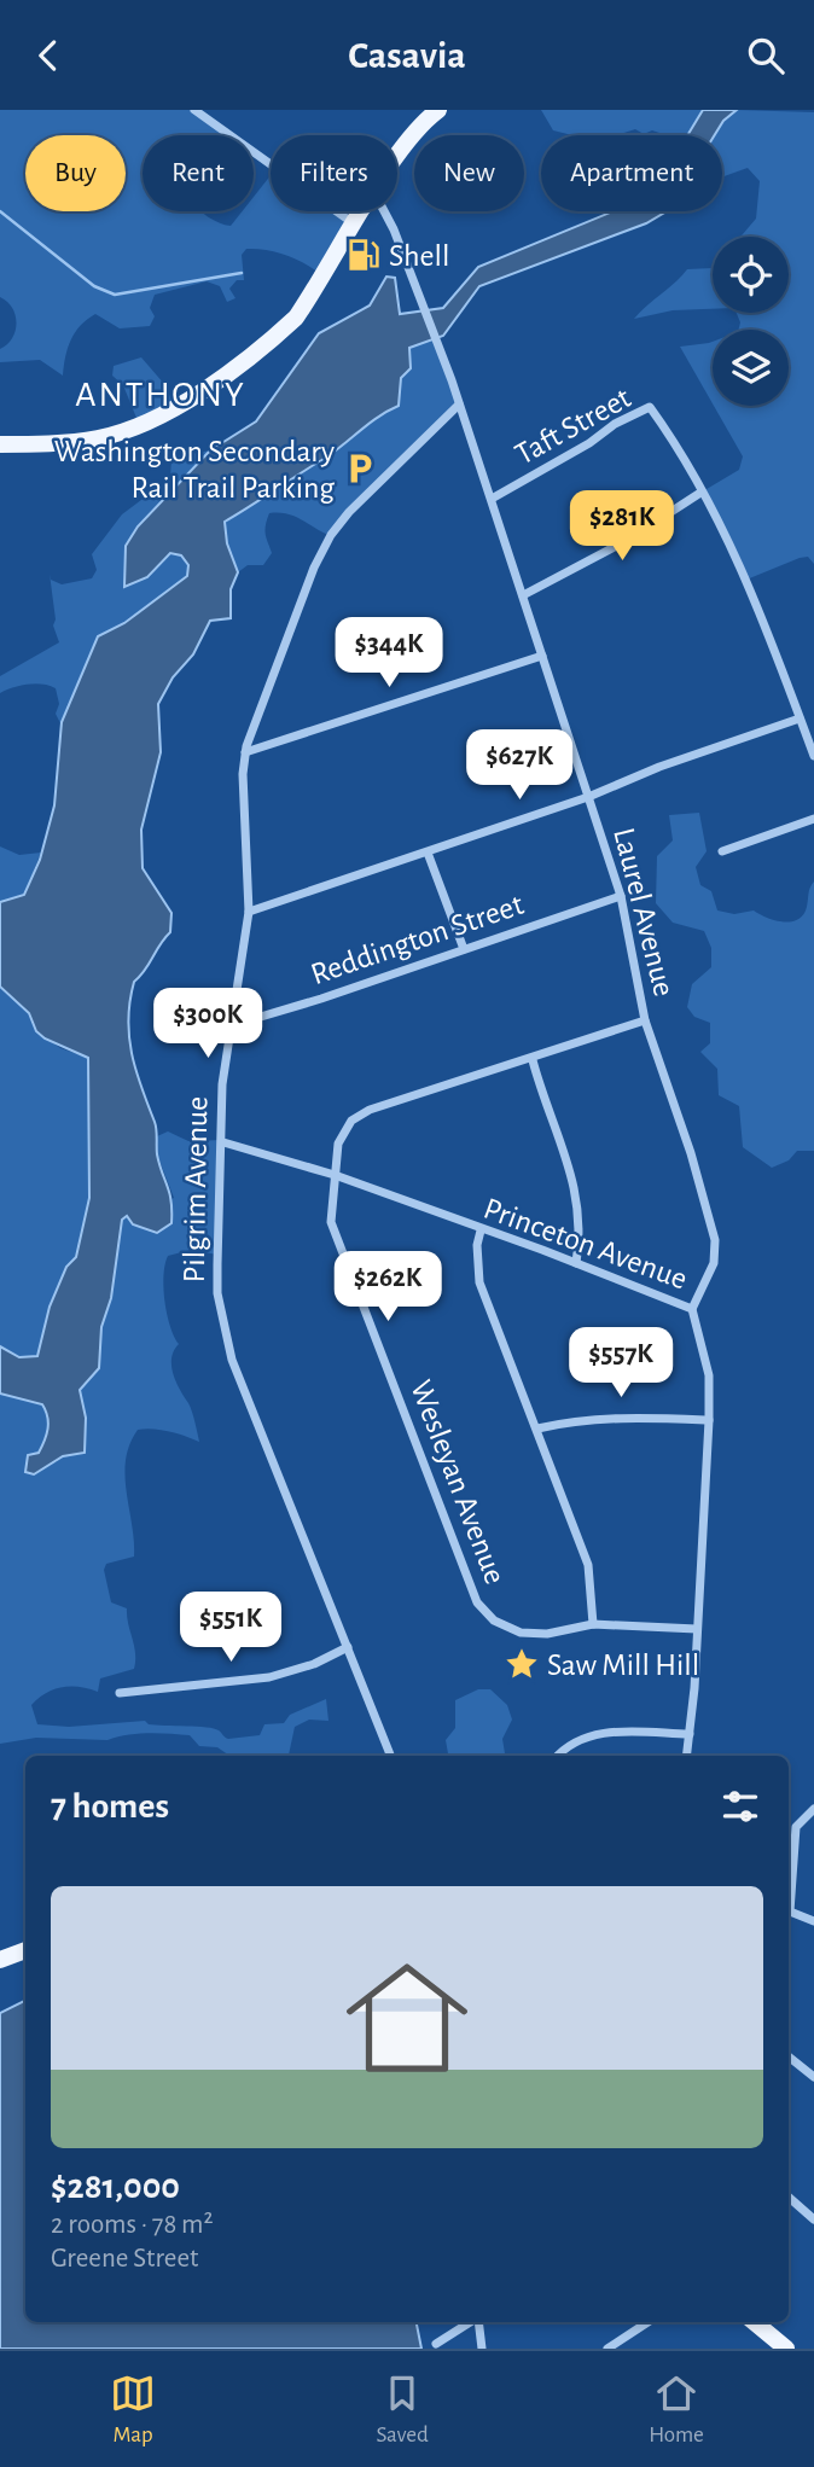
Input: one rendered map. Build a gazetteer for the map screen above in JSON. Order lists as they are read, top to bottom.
{
  "streets": {
    "street": [
      "Taft Street",
      "Laurel Avenue",
      "Reddington Street",
      "Pilgrim Avenue",
      "Princeton Avenue",
      "Wesleyan Avenue"
    ]
  },
  "crossings": [
    ["Taft Street", "Laurel Avenue"],
    ["Laurel Avenue", "Reddington Street"],
    ["Laurel Avenue", "Pilgrim Avenue"],
    ["Laurel Avenue", "Princeton Avenue"],
    ["Laurel Avenue", "Wesleyan Avenue"],
    ["Reddington Street", "Pilgrim Avenue"],
    ["Pilgrim Avenue", "Princeton Avenue"],
    ["Princeton Avenue", "Wesleyan Avenue"]
  ],
  "districts": ["ANTHONY"],
  "places": {
    "fuel station": ["Shell"],
    "parking": ["Washington Secondary Rail Trail Parking"],
    "place": ["Saw Mill Hill"]
  },
  "page": {
    "header": "Casavia",
    "chip": [
      "Buy",
      "Rent",
      "Filters",
      "New",
      "Apartment"
    ],
    "price": [
      "$281K",
      "$344K",
      "$627K",
      "$300K",
      "$262K",
      "$557K",
      "$551K"
    ],
    "heading": "7 homes",
    "list": [
      {
        "name": "$281,000",
        "note": "2 rooms · 78 m² · Greene Street"
      }
    ],
    "tabs": ["Map", "Saved", "Home"]
  }
}
